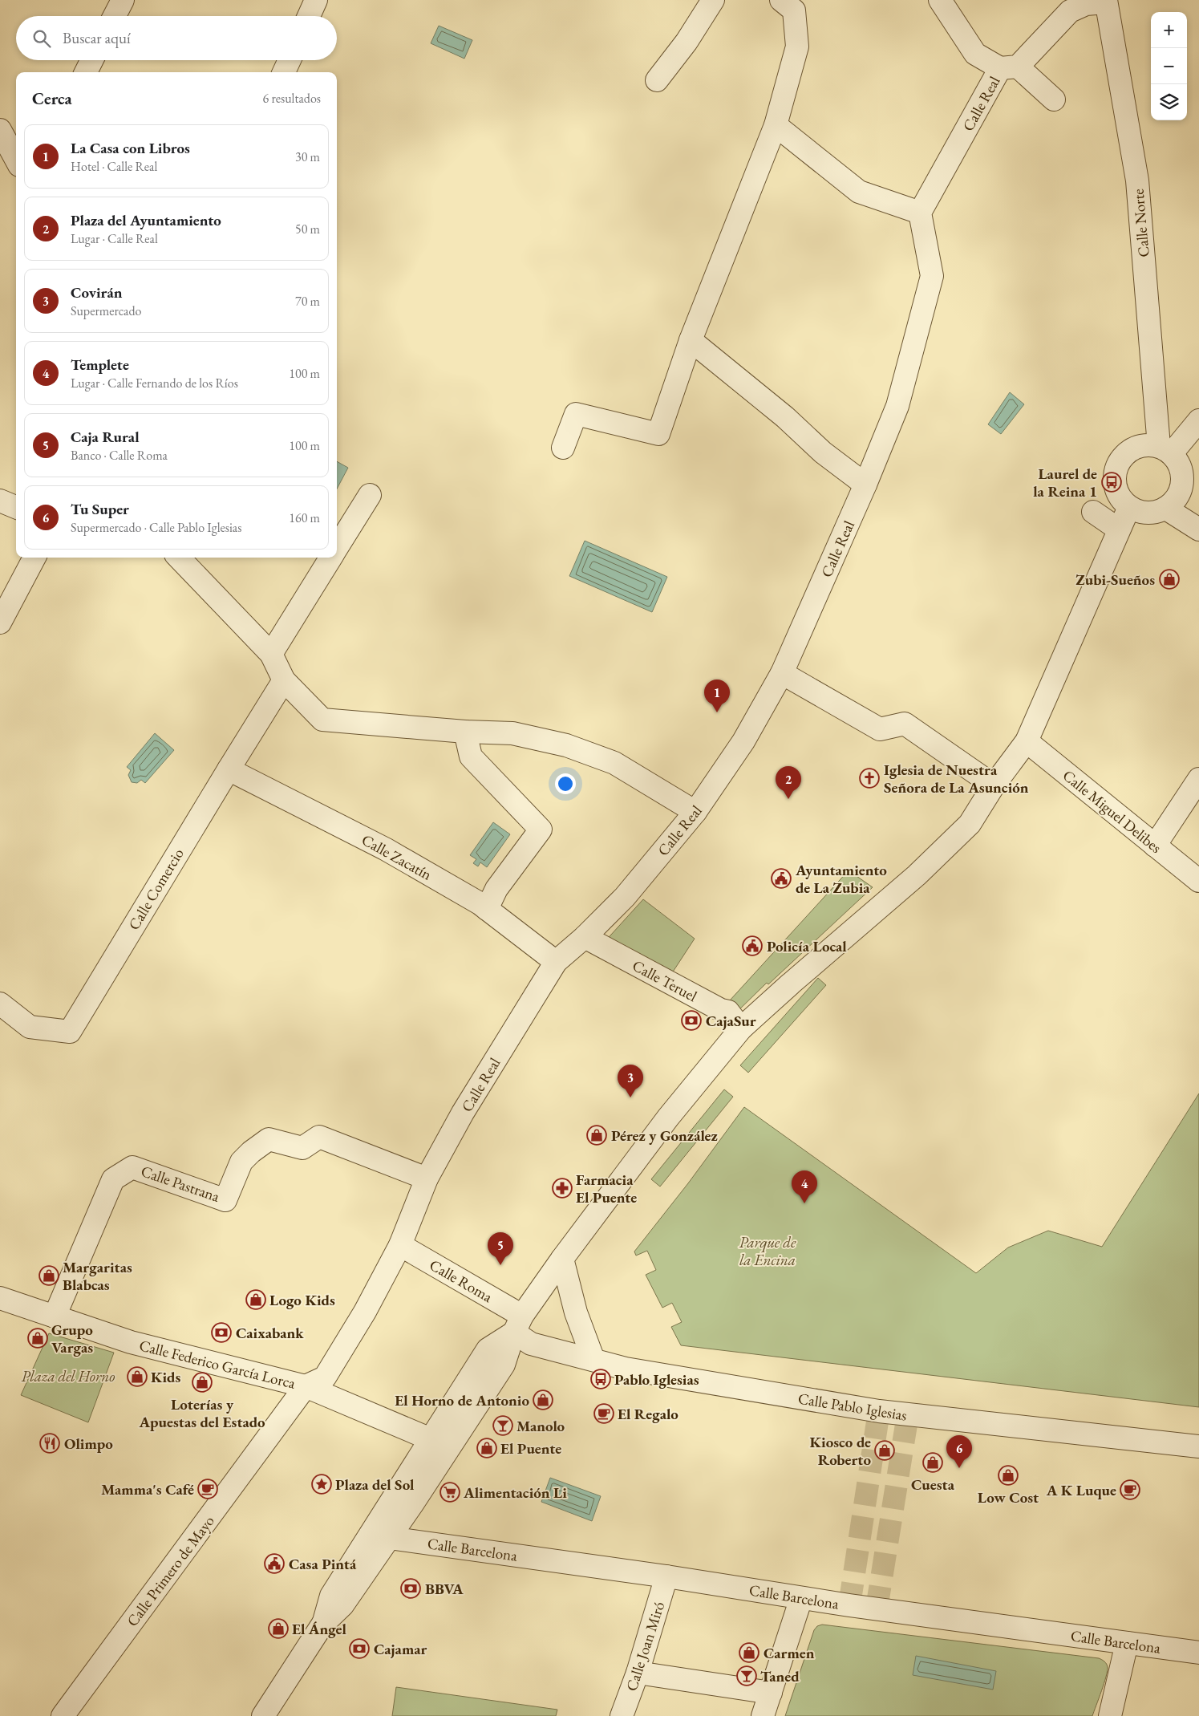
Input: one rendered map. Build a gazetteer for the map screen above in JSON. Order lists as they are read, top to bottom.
{
  "streets": {
    "street": [
      "Calle Real",
      "Calle Norte",
      "Calle Miguel Delibes",
      "Calle Zacatín",
      "Calle Comercio",
      "Calle Teruel",
      "Calle Pastrana",
      "Calle Roma",
      "Calle Federico García Lorca",
      "Calle Pablo Iglesias",
      "Calle Barcelona",
      "Calle Primero de Mayo",
      "Calle Joan Miró"
    ]
  },
  "crossings": [
    ["Calle Real", "Calle Norte"],
    ["Calle Real", "Calle Zacatín"],
    ["Calle Real", "Calle Teruel"],
    ["Calle Real", "Calle Pastrana"],
    ["Calle Real", "Calle Roma"],
    ["Calle Real", "Calle Federico García Lorca"],
    ["Calle Real", "Calle Primero de Mayo"],
    ["Calle Zacatín", "Calle Comercio"],
    ["Calle Pastrana", "Calle Federico García Lorca"],
    ["Calle Roma", "Calle Pablo Iglesias"],
    ["Calle Federico García Lorca", "Calle Primero de Mayo"],
    ["Calle Barcelona", "Calle Joan Miró"]
  ],
  "parks": ["Parque de la Encina", "Plaza del Horno"],
  "places": {
    "bus stop": ["Laurel de la Reina 1", "Pablo Iglesias"],
    "shop": [
      "Zubi-Sueños",
      "Pérez y González",
      "Margaritas Blabcas",
      "Logo Kids",
      "Grupo Vargas",
      "Kids",
      "Loterías y Apuestas del Estado",
      "El Horno de Antonio",
      "El Puente",
      "Kiosco de Roberto",
      "Cuesta",
      "Low Cost",
      "El Ángel",
      "Carmen"
    ],
    "church": ["Iglesia de Nuestra Señora de La Asunción"],
    "public building": ["Ayuntamiento de La Zubia", "Policía Local", "Casa Pintá"],
    "bank": [
      "CajaSur",
      "Caixabank",
      "BBVA",
      "Cajamar"
    ],
    "pharmacy": ["Farmacia El Puente"],
    "cafe": ["El Regalo", "Mamma's Café", "A K Luque"],
    "bar": ["Manolo", "Taned"],
    "restaurant": ["Olimpo"],
    "place": ["Plaza del Sol"],
    "supermarket": ["Alimentación Li"]
  },
  "page": {
    "map_buttons": ["+", "−"],
    "search": "Buscar aquí",
    "heading": ["Cerca", "6 resultados"],
    "list": [
      {
        "mark": "1",
        "name": "La Casa con Libros",
        "note": "Hotel · Calle Real",
        "value": "30 m"
      },
      {
        "mark": "2",
        "name": "Plaza del Ayuntamiento",
        "note": "Lugar · Calle Real",
        "value": "50 m"
      },
      {
        "mark": "3",
        "name": "Covirán",
        "note": "Supermercado",
        "value": "70 m"
      },
      {
        "mark": "4",
        "name": "Templete",
        "note": "Lugar · Calle Fernando de los Ríos",
        "value": "100 m"
      },
      {
        "mark": "5",
        "name": "Caja Rural",
        "note": "Banco · Calle Roma",
        "value": "100 m"
      },
      {
        "mark": "6",
        "name": "Tu Super",
        "note": "Supermercado · Calle Pablo Iglesias",
        "value": "160 m"
      }
    ],
    "pins": [
      "1",
      "2",
      "3",
      "4",
      "5",
      "6"
    ]
  }
}
